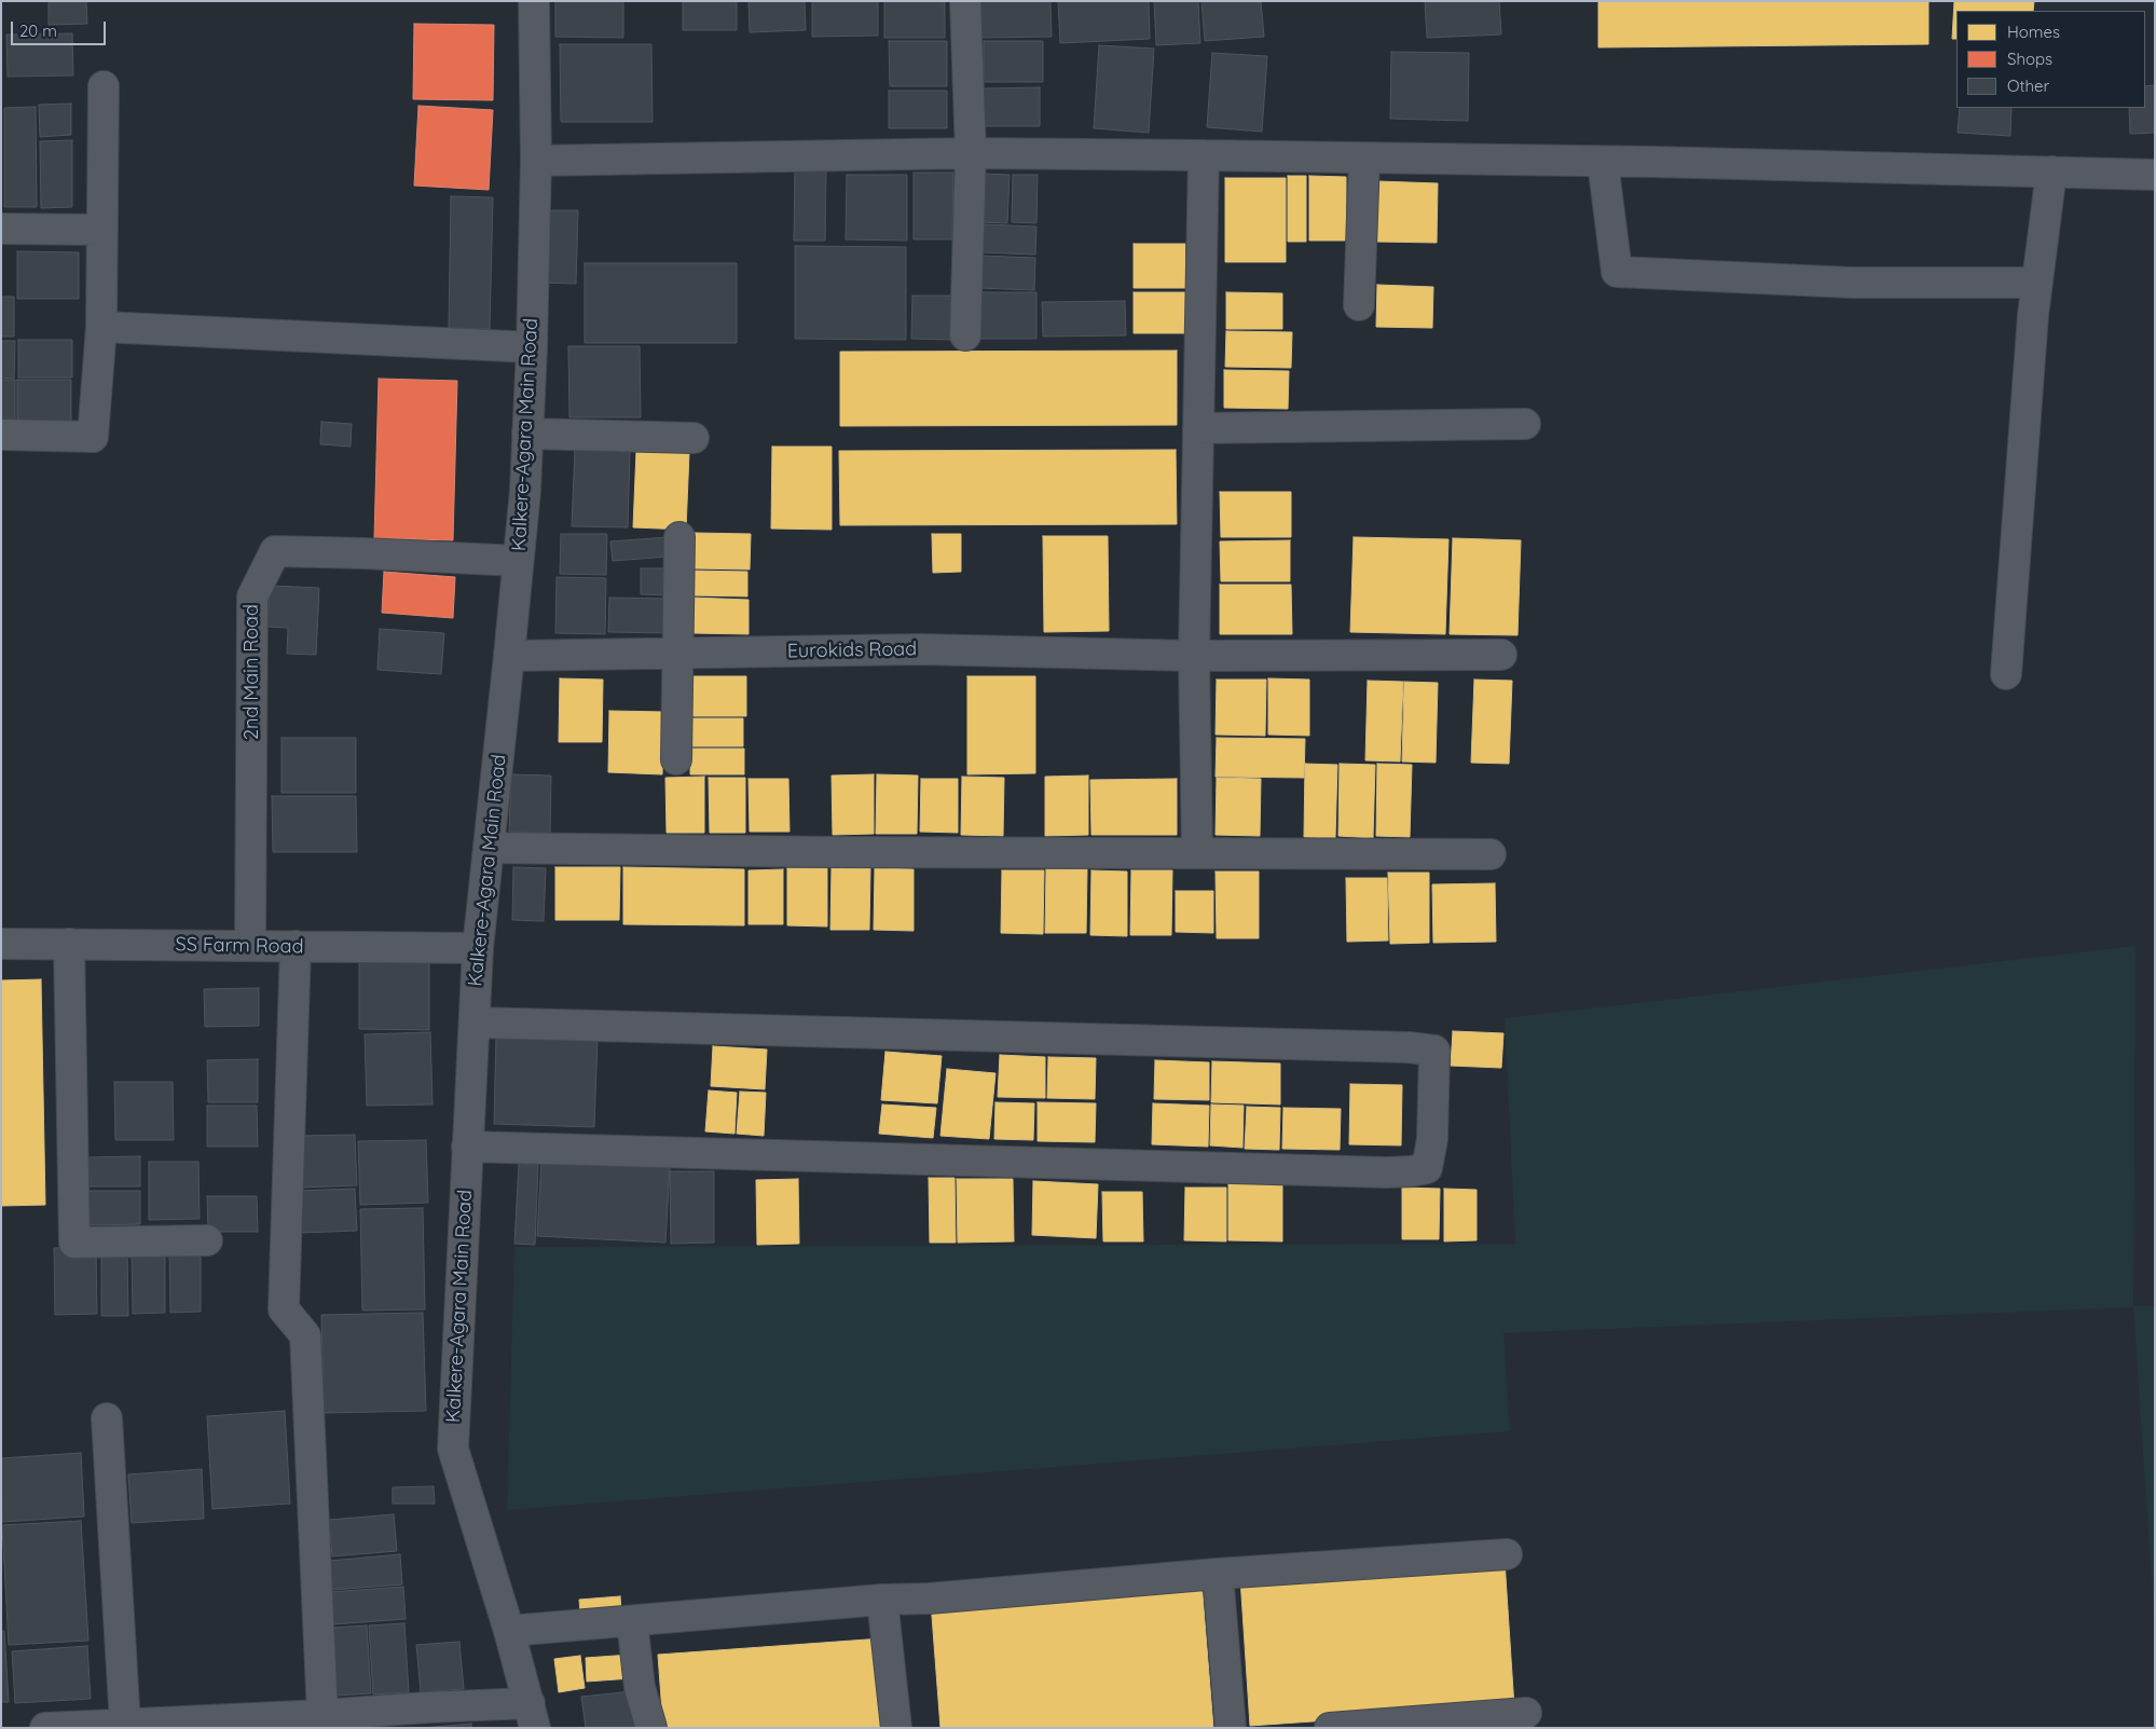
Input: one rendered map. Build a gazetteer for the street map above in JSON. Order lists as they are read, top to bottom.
{
  "streets": {
    "street": [
      "Kalkere-Agara Main Road",
      "Eurokids Road",
      "2nd Main Road",
      "SS Farm Road"
    ]
  },
  "crossings": [
    ["Kalkere-Agara Main Road", "Eurokids Road"],
    ["Kalkere-Agara Main Road", "2nd Main Road"],
    ["Kalkere-Agara Main Road", "SS Farm Road"],
    ["2nd Main Road", "SS Farm Road"]
  ],
  "legend": ["Homes", "Shops", "Other"],
  "scale_bar": "20 m"
}
